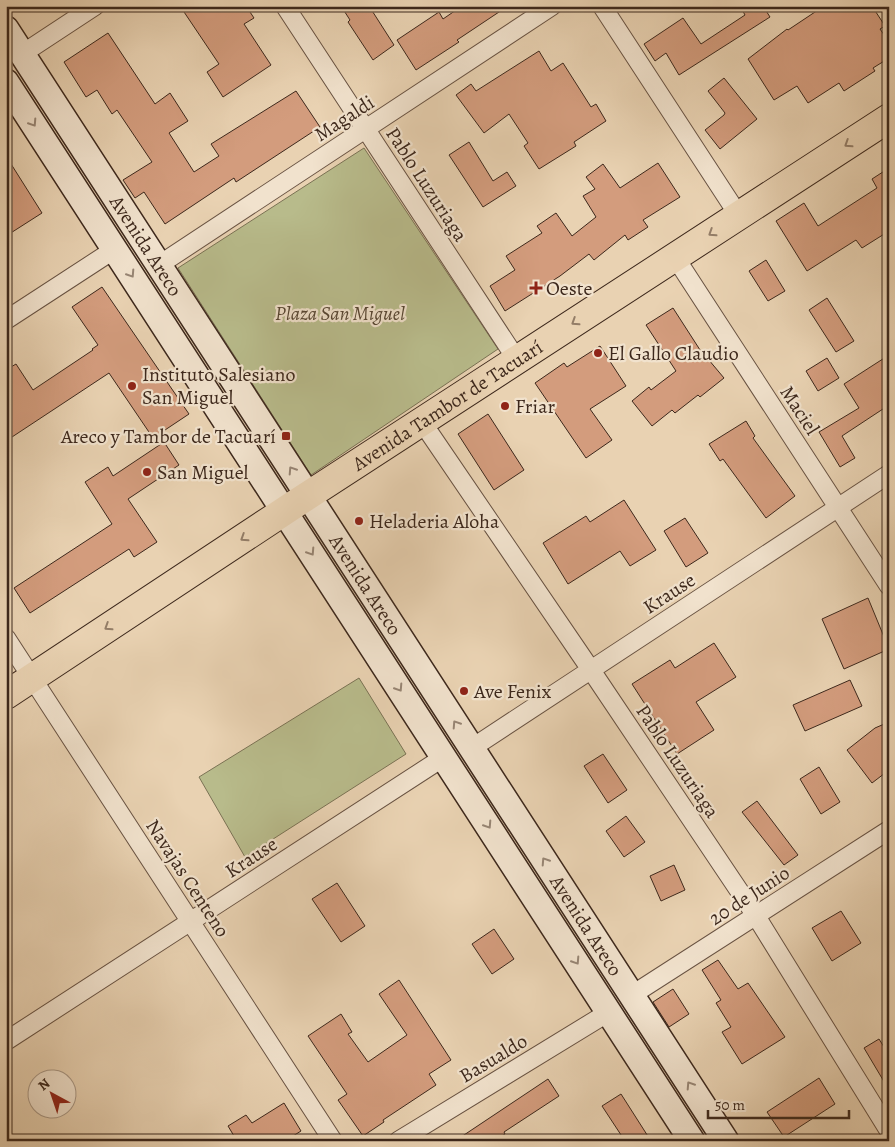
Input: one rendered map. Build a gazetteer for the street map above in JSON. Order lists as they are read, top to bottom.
{
  "streets": {
    "main road": ["Avenida Areco", "Avenida Tambor de Tacuarí"],
    "street": [
      "Magaldi",
      "Pablo Luzuriaga",
      "Maciel",
      "Krause",
      "Navajas Centeno",
      "20 de Junio",
      "Basualdo"
    ]
  },
  "crossings": [
    ["Magaldi", "Pablo Luzuriaga"],
    ["Magaldi", "Avenida Areco"],
    ["Pablo Luzuriaga", "Avenida Tambor de Tacuarí"],
    ["Pablo Luzuriaga", "Krause"],
    ["Pablo Luzuriaga", "20 de Junio"],
    ["Avenida Areco", "Avenida Tambor de Tacuarí"],
    ["Avenida Areco", "Krause"],
    ["Avenida Areco", "20 de Junio"],
    ["Avenida Areco", "Basualdo"],
    ["Avenida Tambor de Tacuarí", "Maciel"],
    ["Avenida Tambor de Tacuarí", "Navajas Centeno"],
    ["Maciel", "Krause"],
    ["Krause", "Navajas Centeno"]
  ],
  "one_way": ["Avenida Tambor de Tacuarí"],
  "parks": ["Plaza San Miguel"],
  "places": {
    "health": ["Oeste"],
    "other": [
      "El Gallo Claudio",
      "Instituto Salesiano San Miguel",
      "Friar",
      "San Miguel",
      "Heladeria Aloha",
      "Ave Fenix"
    ],
    "transit": ["Areco y Tambor de Tacuarí"]
  },
  "scale_bar": "50 m",
  "north": "top left"
}
